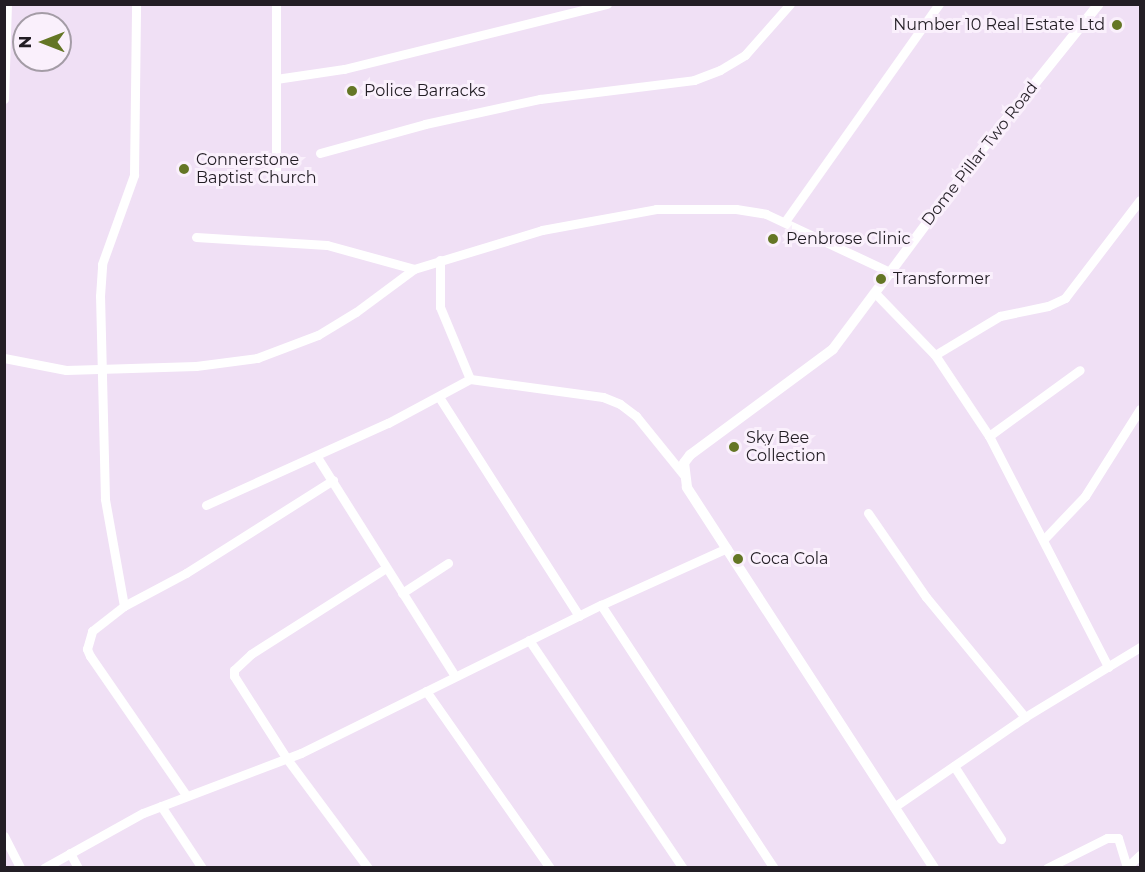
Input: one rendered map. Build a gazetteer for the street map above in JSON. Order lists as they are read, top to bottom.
{
  "streets": {
    "street": ["Dome Pillar Two Road"]
  },
  "places": [
    "Number 10 Real Estate Ltd",
    "Police Barracks",
    "Connerstone Baptist Church",
    "Penbrose Clinic",
    "Transformer",
    "Sky Bee Collection",
    "Coca Cola"
  ],
  "north": "left"
}
